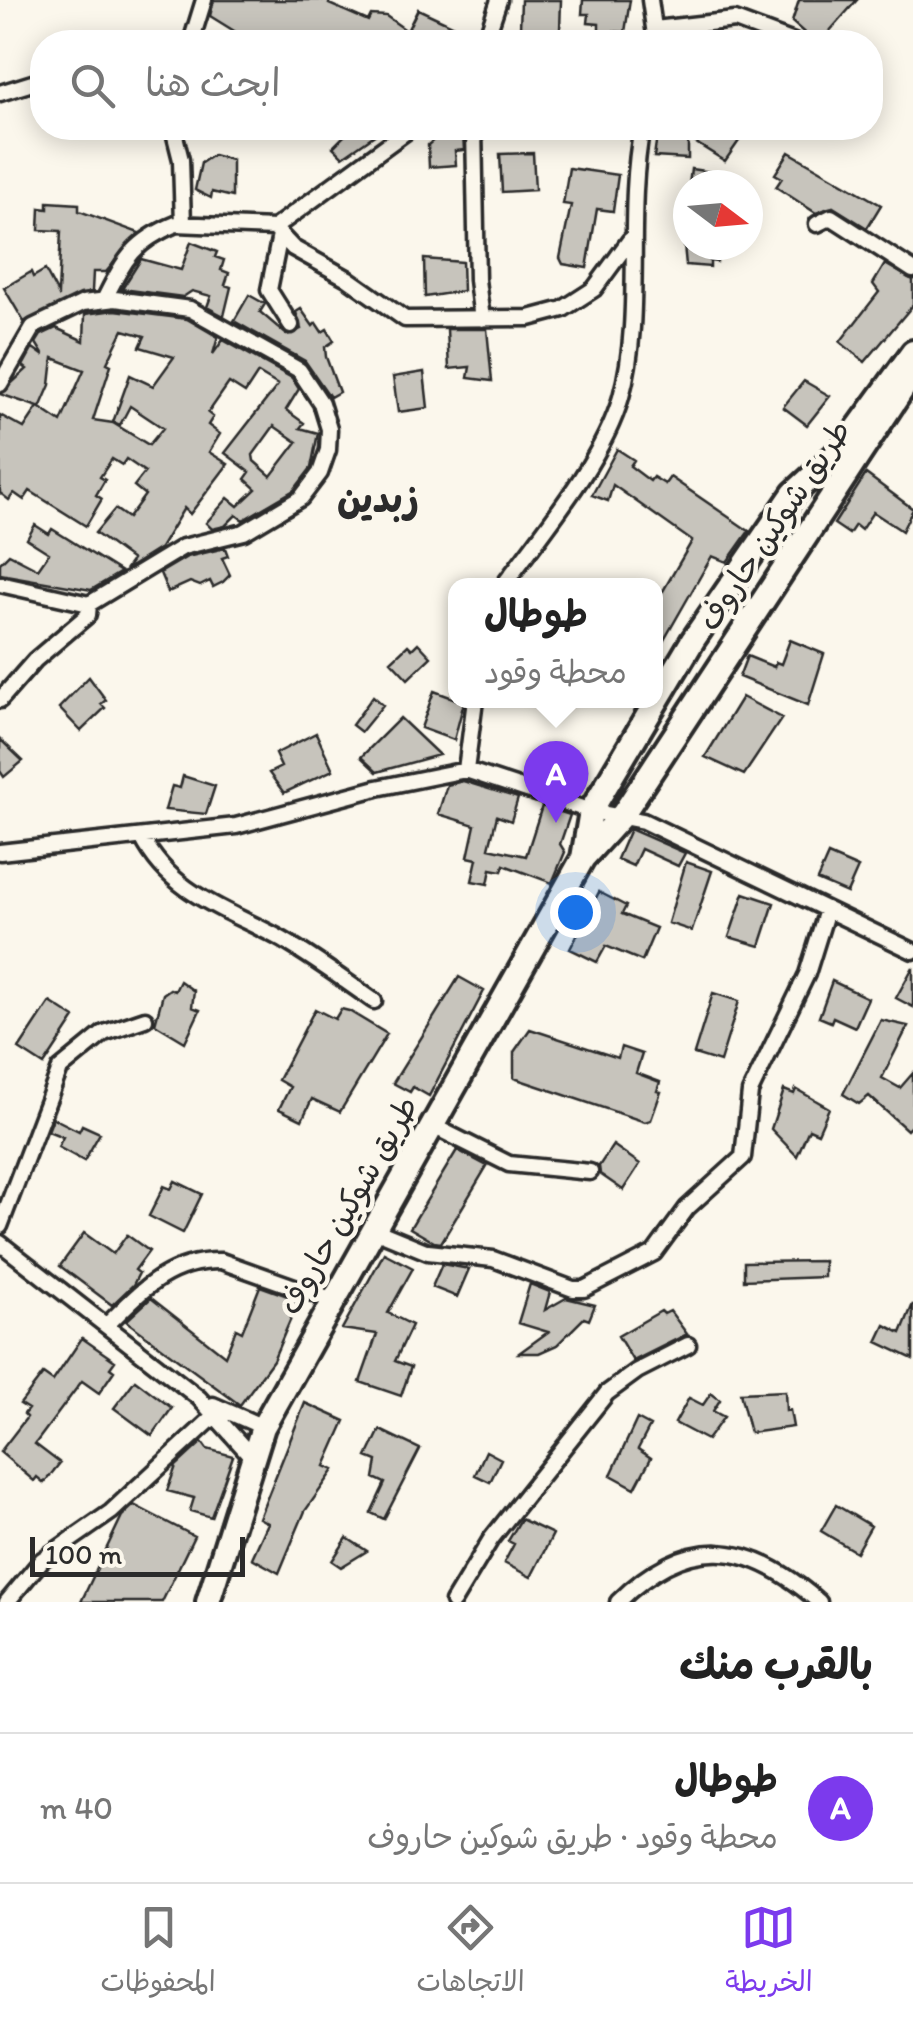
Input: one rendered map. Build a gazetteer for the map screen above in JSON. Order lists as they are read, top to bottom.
{
  "streets": {
    "main road": ["طريق شوكين حاروف"]
  },
  "districts": ["زبدين"],
  "scale_bar": "100 m",
  "north": "right",
  "page": {
    "search": "ابحث هنا",
    "popup": ["طوطال", "محطة وقود"],
    "pins": "A",
    "scale": "100 m",
    "heading": "بالقرب منك",
    "list": [
      {
        "mark": "A",
        "name": "طوطال",
        "note": "محطة وقود · طريق شوكين حاروف",
        "value": "40 m"
      }
    ],
    "nav": ["الخريطة", "الاتجاهات", "المحفوظات"]
  }
}
